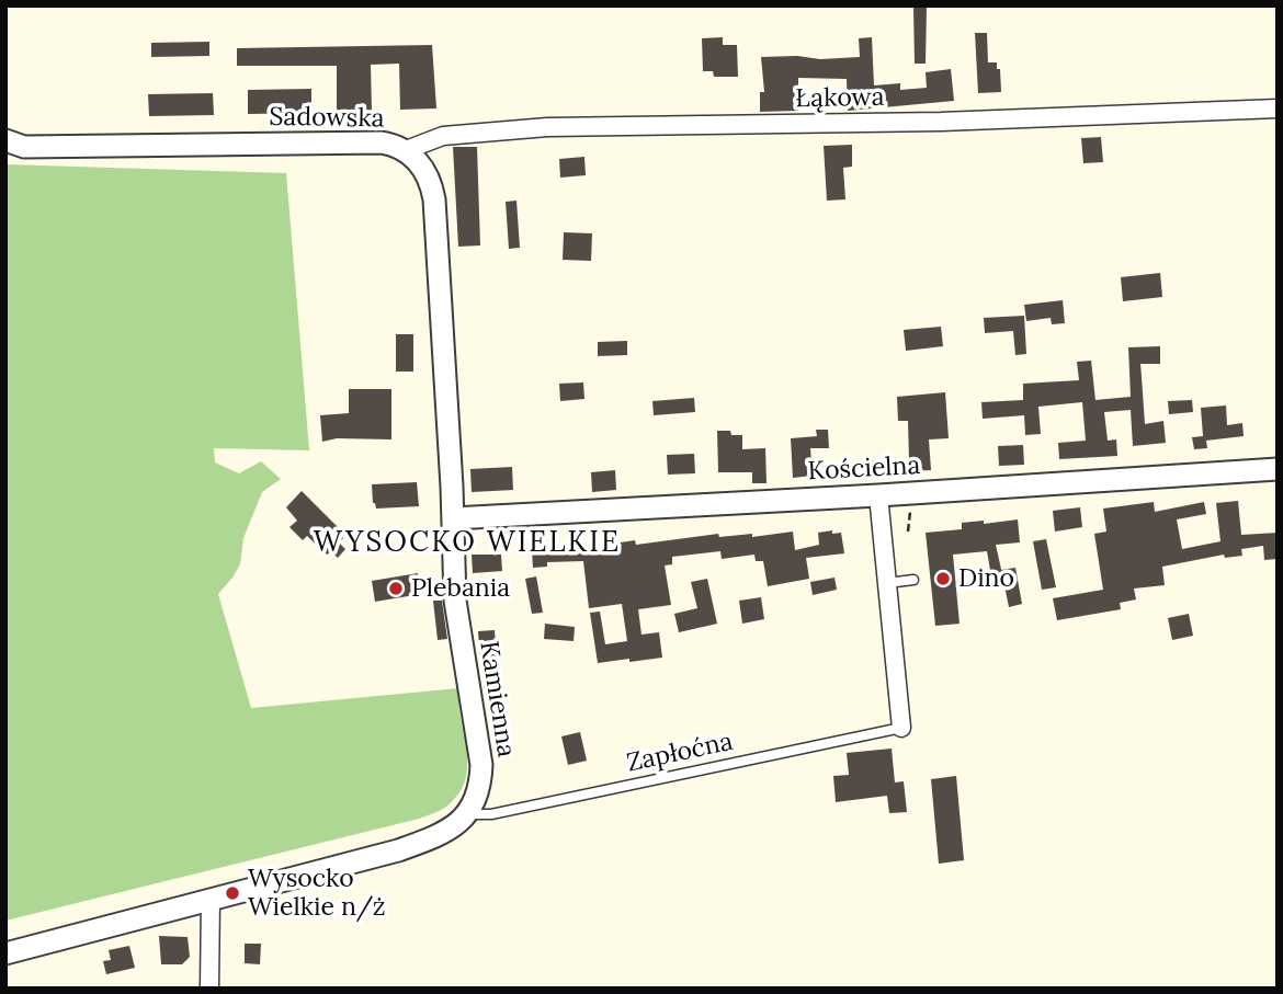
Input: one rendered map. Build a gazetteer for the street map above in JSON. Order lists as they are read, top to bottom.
{
  "streets": {
    "street": [
      "Łąkowa",
      "Sadowska",
      "Kościelna",
      "Kamienna"
    ],
    "lane": ["Zapłoćna"]
  },
  "crossings": [
    ["Łąkowa", "Sadowska"],
    ["Sadowska", "Kościelna"],
    ["Sadowska", "Kamienna"],
    ["Kościelna", "Kamienna"],
    ["Kamienna", "Zapłoćna"]
  ],
  "districts": ["WYSOCKO WIELKIE"],
  "places": ["Dino", "Plebania", "Wysocko Wielkie n/ż"]
}
